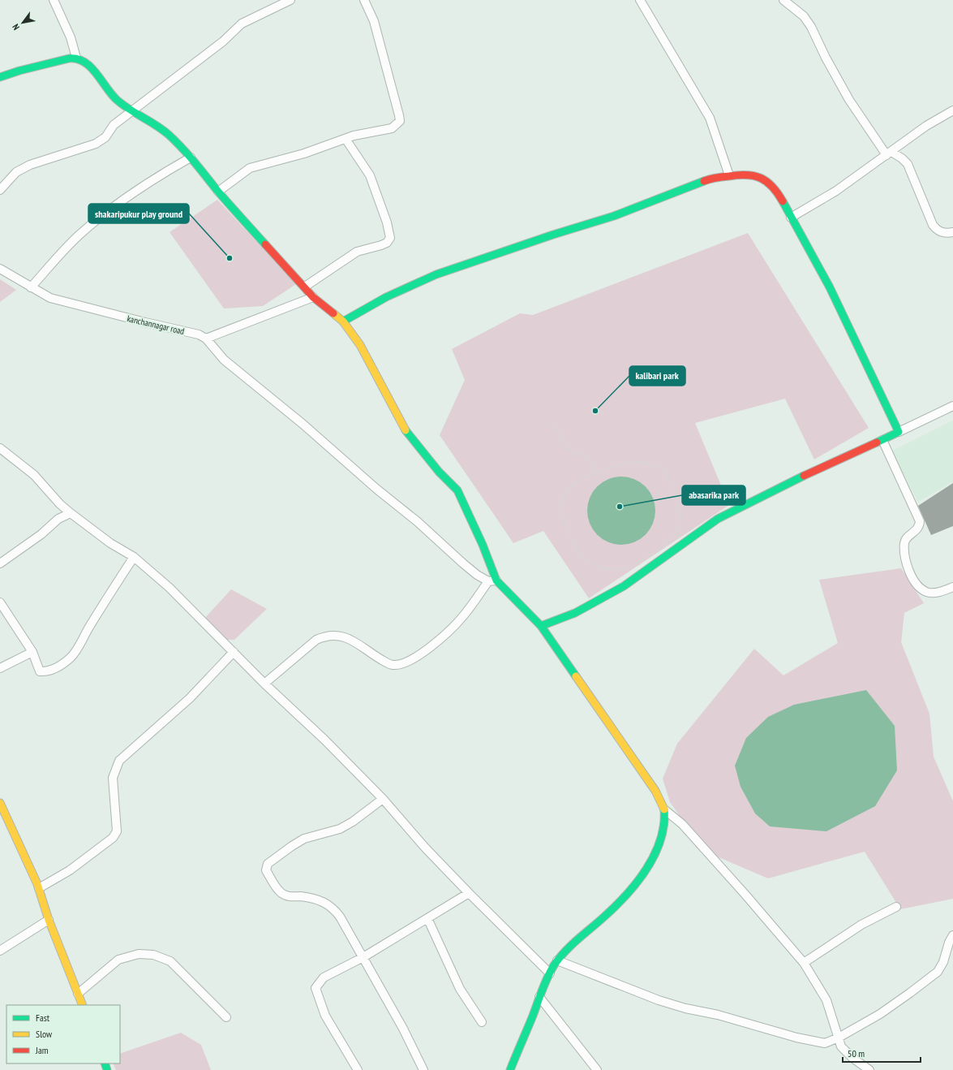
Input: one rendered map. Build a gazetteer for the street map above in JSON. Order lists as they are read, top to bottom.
{
  "streets": {
    "street": ["kanchannagar road"]
  },
  "places": ["shakaripukur play ground", "kalibari park", "abasarika park"],
  "legend": ["Fast", "Slow", "Jam"],
  "scale_bar": "50 m",
  "north": "bottom left"
}
